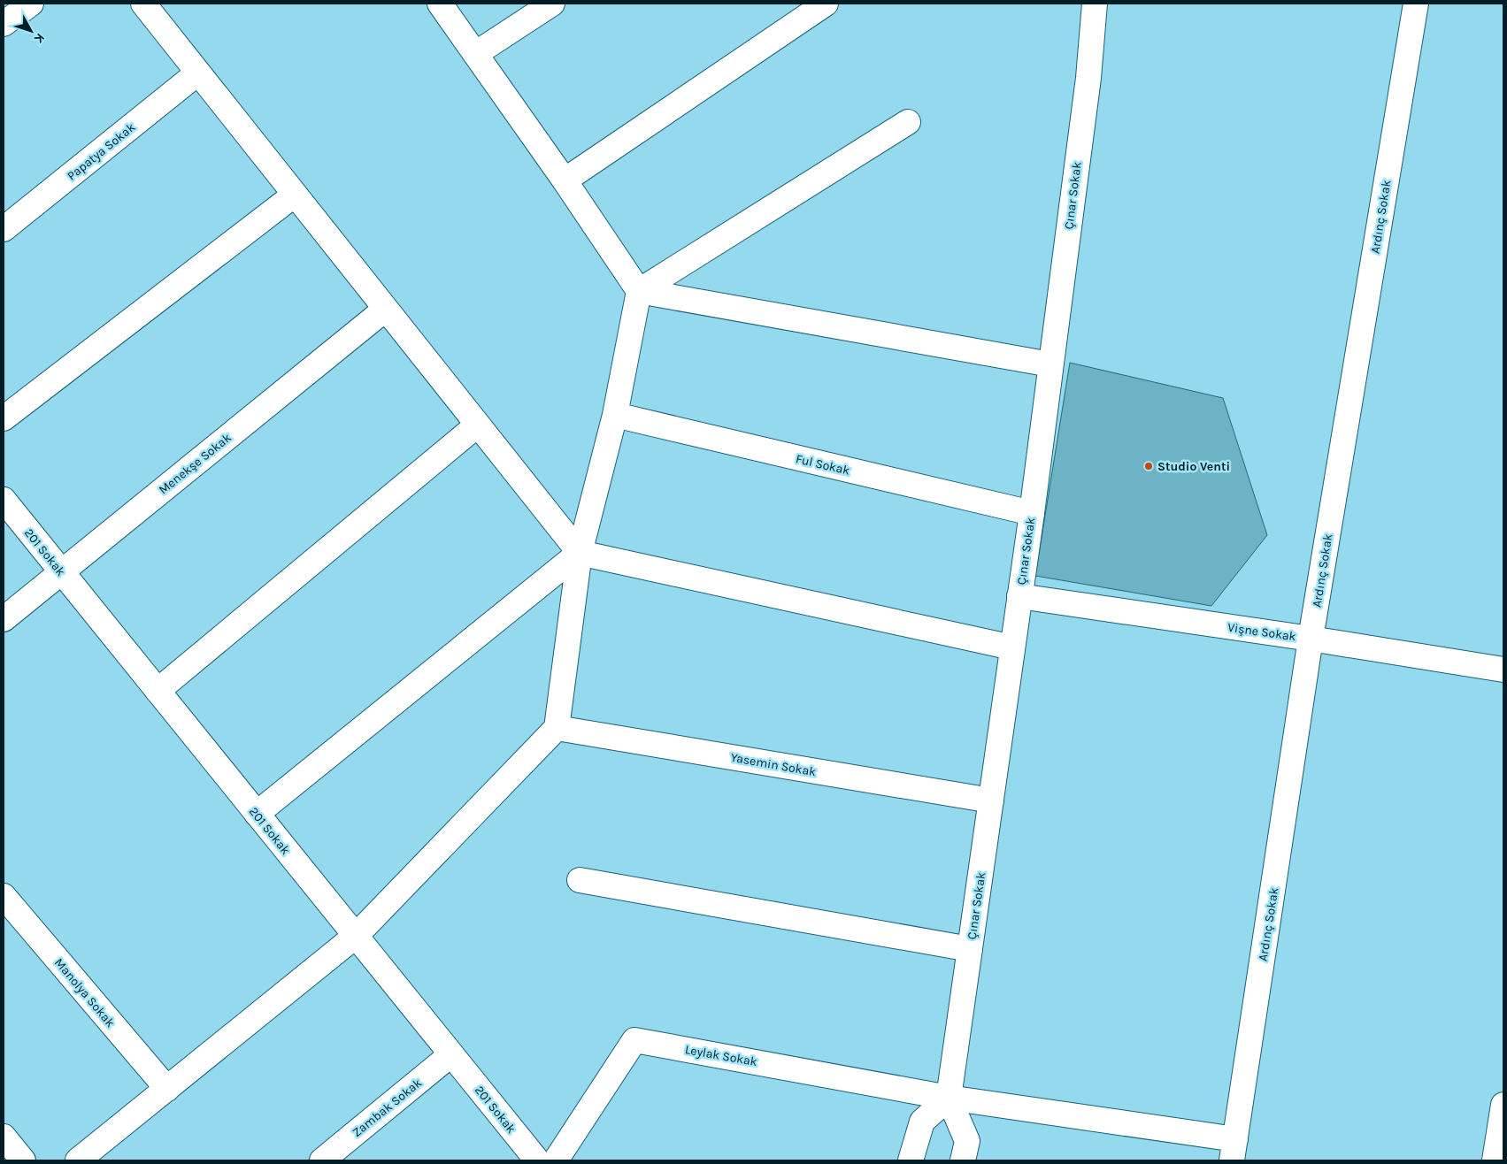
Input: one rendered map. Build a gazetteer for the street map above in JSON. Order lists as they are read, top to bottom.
{
  "streets": {
    "street": [
      "Papatya Sokak",
      "Çınar Sokak",
      "Ardınç Sokak",
      "Menekşe Sokak",
      "Ful Sokak",
      "201 Sokak",
      "Vişne Sokak",
      "Yasemin Sokak",
      "Manolya Sokak",
      "Leylak Sokak",
      "Zambak Sokak"
    ]
  },
  "crossings": [
    ["Çınar Sokak", "Ful Sokak"],
    ["Çınar Sokak", "Vişne Sokak"],
    ["Çınar Sokak", "Yasemin Sokak"],
    ["Çınar Sokak", "Leylak Sokak"],
    ["Ardınç Sokak", "Vişne Sokak"],
    ["Menekşe Sokak", "201 Sokak"],
    ["201 Sokak", "Zambak Sokak"]
  ],
  "places": ["Studio Venti"],
  "north": "bottom right"
}
